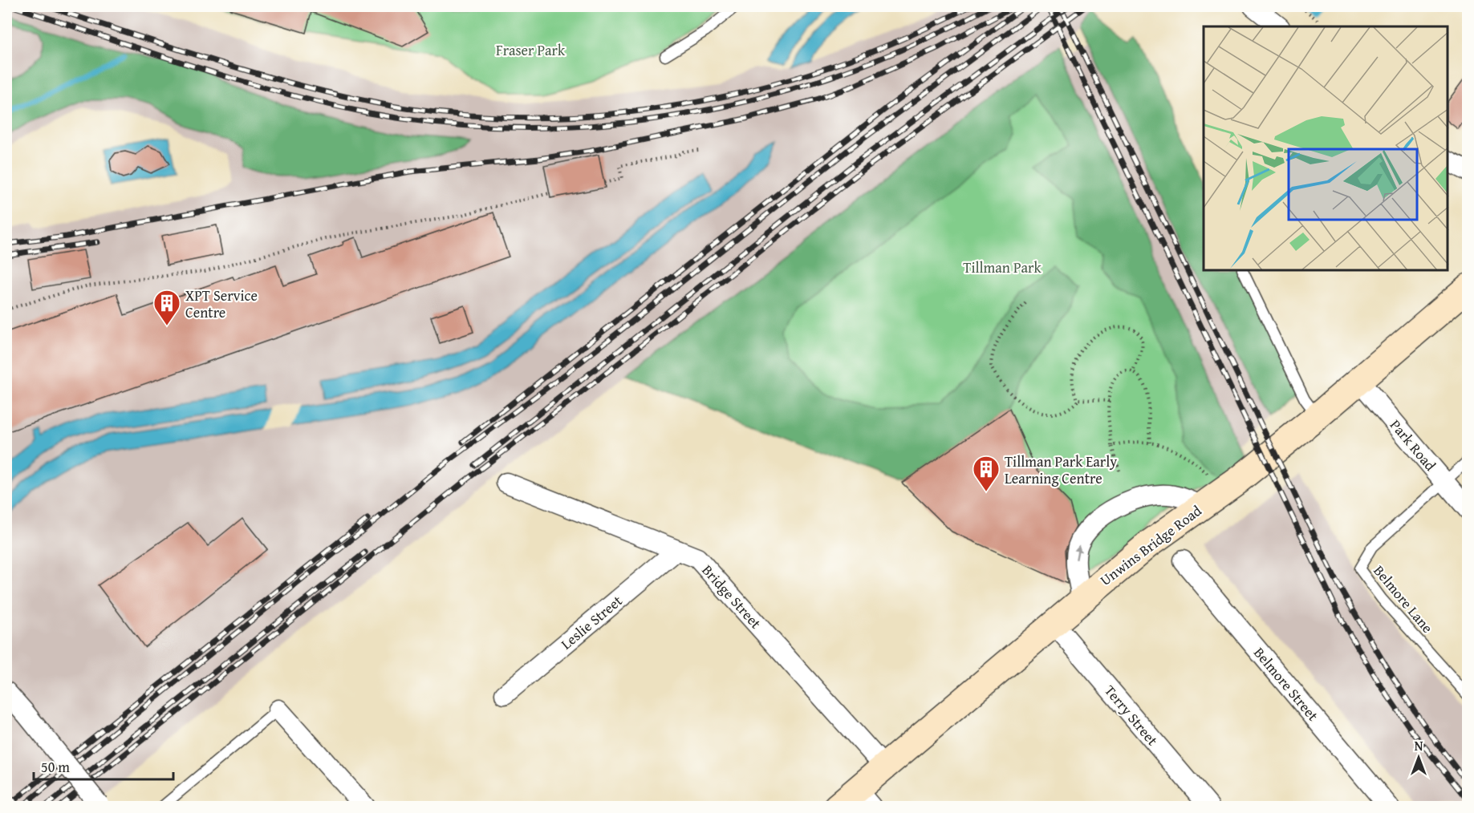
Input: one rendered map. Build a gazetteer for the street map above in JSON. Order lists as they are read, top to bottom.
{
  "streets": {
    "main road": ["Unwins Bridge Road"],
    "street": [
      "Park Road",
      "Bridge Street",
      "Leslie Street",
      "Belmore Street",
      "Terry Street"
    ],
    "lane": ["Belmore Lane"]
  },
  "crossings": [
    ["Park Road", "Unwins Bridge Road"],
    ["Park Road", "Belmore Lane"],
    ["Unwins Bridge Road", "Bridge Street"],
    ["Unwins Bridge Road", "Terry Street"],
    ["Bridge Street", "Leslie Street"]
  ],
  "parks": ["Fraser Park", "Tillman Park"],
  "places": {
    "building": ["XPT Service Centre", "Tillman Park Early Learning Centre"]
  },
  "scale_bar": "50 m",
  "north": "top"
}
